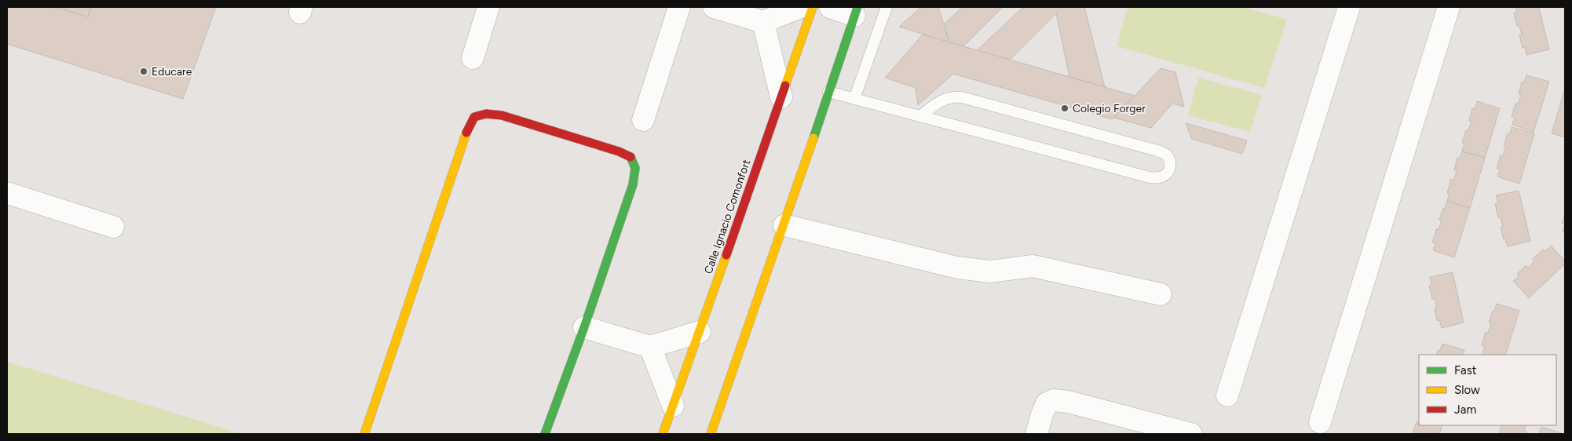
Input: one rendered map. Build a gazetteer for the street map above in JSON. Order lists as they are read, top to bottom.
{
  "streets": {
    "main road": ["Calle Ignacio Comonfort"]
  },
  "places": ["Educare", "Colegio Forger"],
  "legend": ["Fast", "Slow", "Jam"]
}
